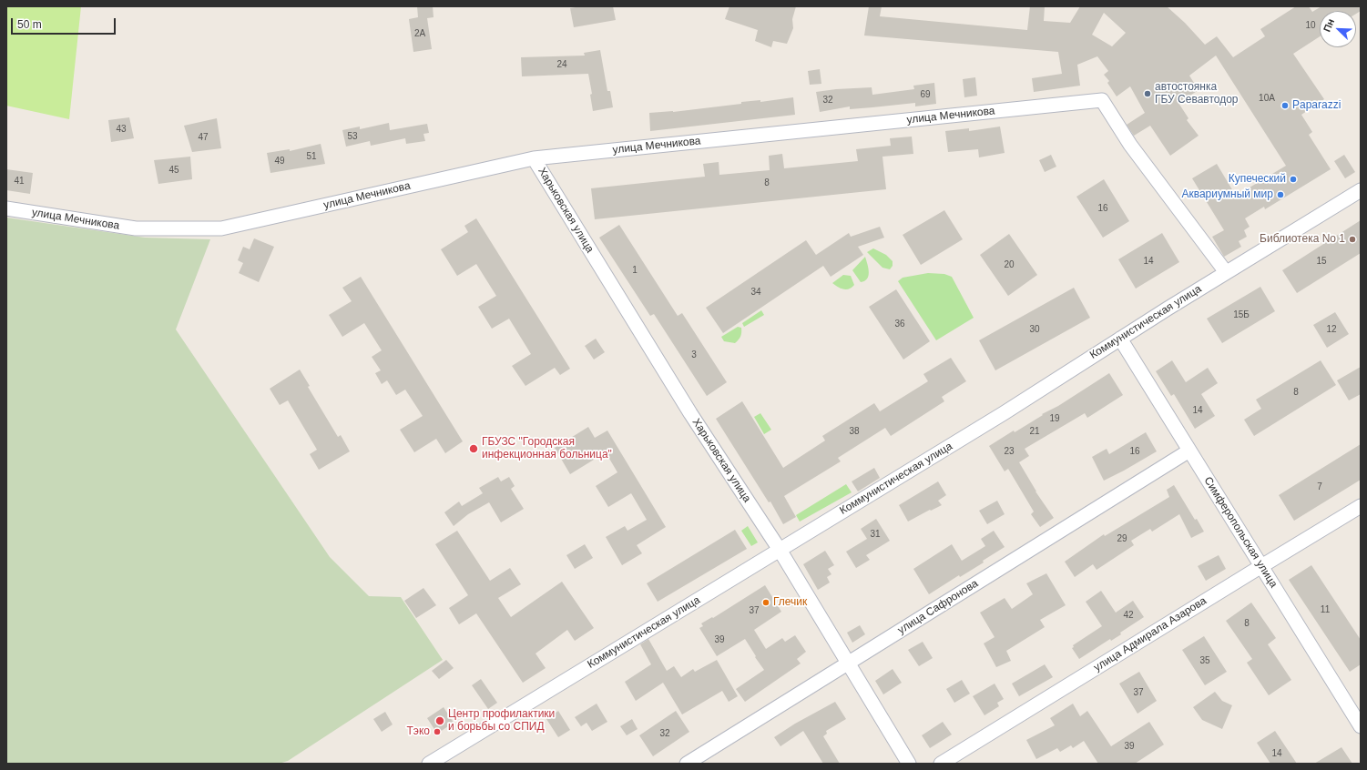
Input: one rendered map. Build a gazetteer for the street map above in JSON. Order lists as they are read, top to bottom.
{
  "streets": {
    "street": [
      "улица Мечникова",
      "Харьковская улица",
      "Коммунистическая улица",
      "Симферопольская улица",
      "улица Сафронова",
      "улица Адмирала Азарова"
    ]
  },
  "crossings": [
    ["улица Мечникова", "Харьковская улица"],
    ["улица Мечникова", "Коммунистическая улица"],
    ["Харьковская улица", "Коммунистическая улица"],
    ["Харьковская улица", "улица Сафронова"],
    ["Коммунистическая улица", "Симферопольская улица"],
    ["Симферопольская улица", "улица Сафронова"],
    ["Симферопольская улица", "улица Адмирала Азарова"]
  ],
  "places": [
    "автостоянка ГБУ Севавтодор",
    "Paparazzi",
    "Купеческий",
    "Аквариумный мир",
    "Библиотека No 1",
    "ГБУЗС \"Городская инфекционная больница\"",
    "Глечик",
    "Центр профилактики и борьбы со СПИД",
    "Тэко"
  ],
  "house_numbers": [
    "10",
    "2А",
    "24",
    "69",
    "10А",
    "32",
    "43",
    "53",
    "47",
    "51",
    "49",
    "45",
    "41",
    "8",
    "16",
    "14",
    "15",
    "20",
    "1",
    "34",
    "15Б",
    "36",
    "30",
    "12",
    "3",
    "8",
    "14",
    "19",
    "38",
    "21",
    "23",
    "16",
    "7",
    "31",
    "29",
    "11",
    "37",
    "42",
    "8",
    "39",
    "35",
    "37",
    "32",
    "39",
    "14"
  ],
  "scale_bar": "50 m",
  "north": "top left"
}
